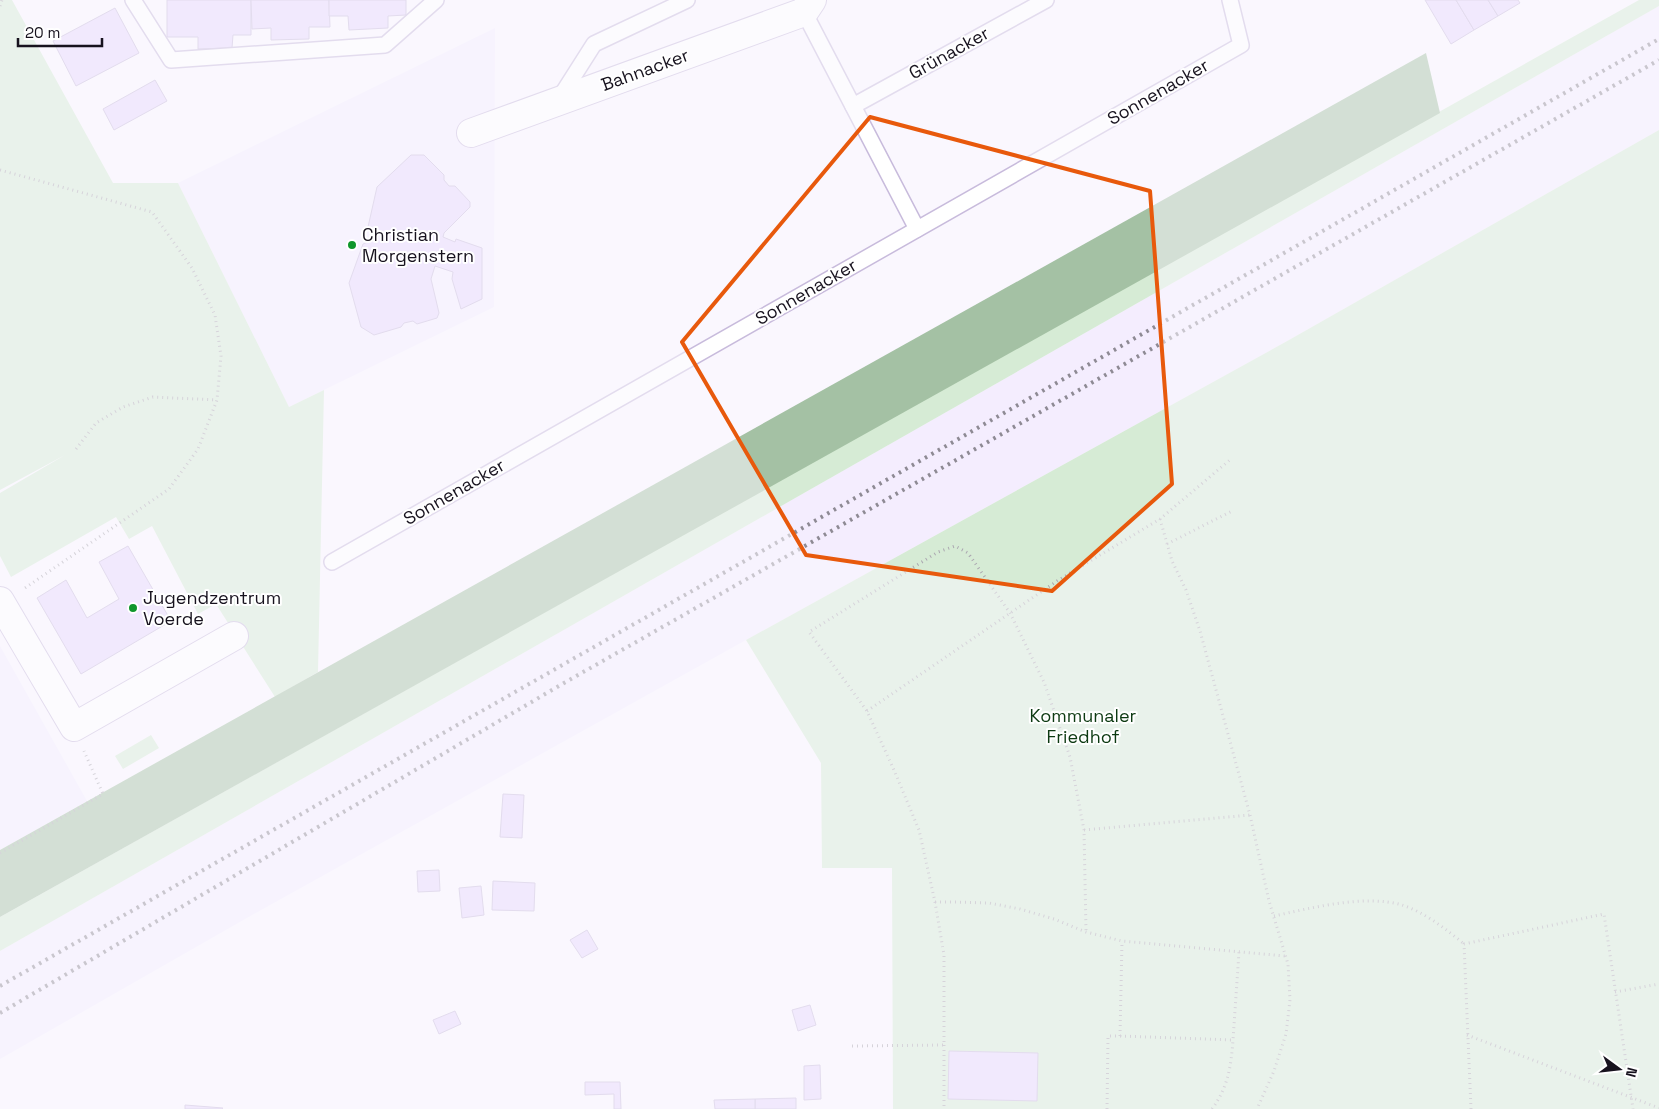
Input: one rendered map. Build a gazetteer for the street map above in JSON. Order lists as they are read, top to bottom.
{
  "streets": {
    "street": ["Bahnacker"],
    "lane": ["Grünacker", "Sonnenacker"]
  },
  "parks": ["Kommunaler Friedhof"],
  "places": ["Christian Morgenstern", "Jugendzentrum Voerde"],
  "scale_bar": "20 m",
  "north": "right"
}
